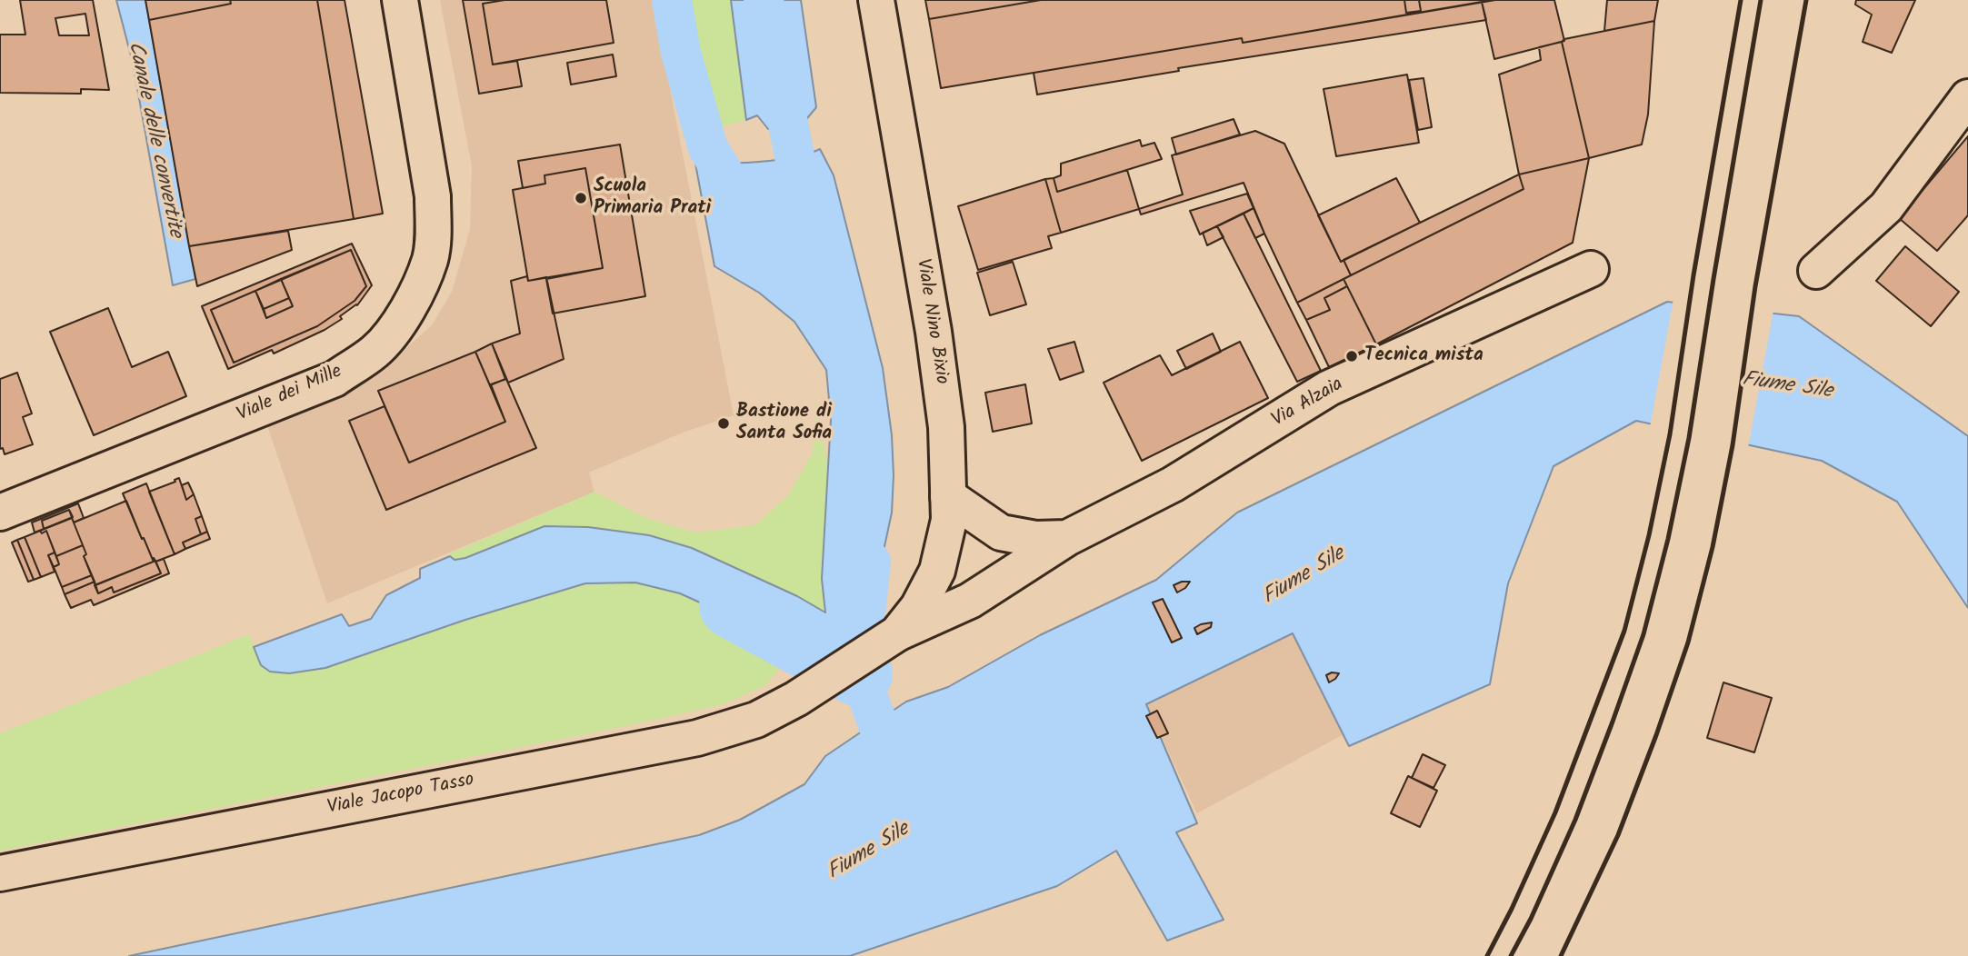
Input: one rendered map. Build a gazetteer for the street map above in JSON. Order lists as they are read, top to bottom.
{
  "streets": {
    "street": [
      "Viale Nino Bixio",
      "Viale dei Mille",
      "Via Alzaia",
      "Viale Jacopo Tasso"
    ]
  },
  "crossings": [
    ["Viale Nino Bixio", "Via Alzaia"],
    ["Viale Nino Bixio", "Viale Jacopo Tasso"],
    ["Via Alzaia", "Viale Jacopo Tasso"]
  ],
  "water": ["Canale delle convertite", "Fiume Sile"],
  "places": ["Scuola Primaria Prati", "Tecnica mista", "Bastione di Santa Sofia"]
}
